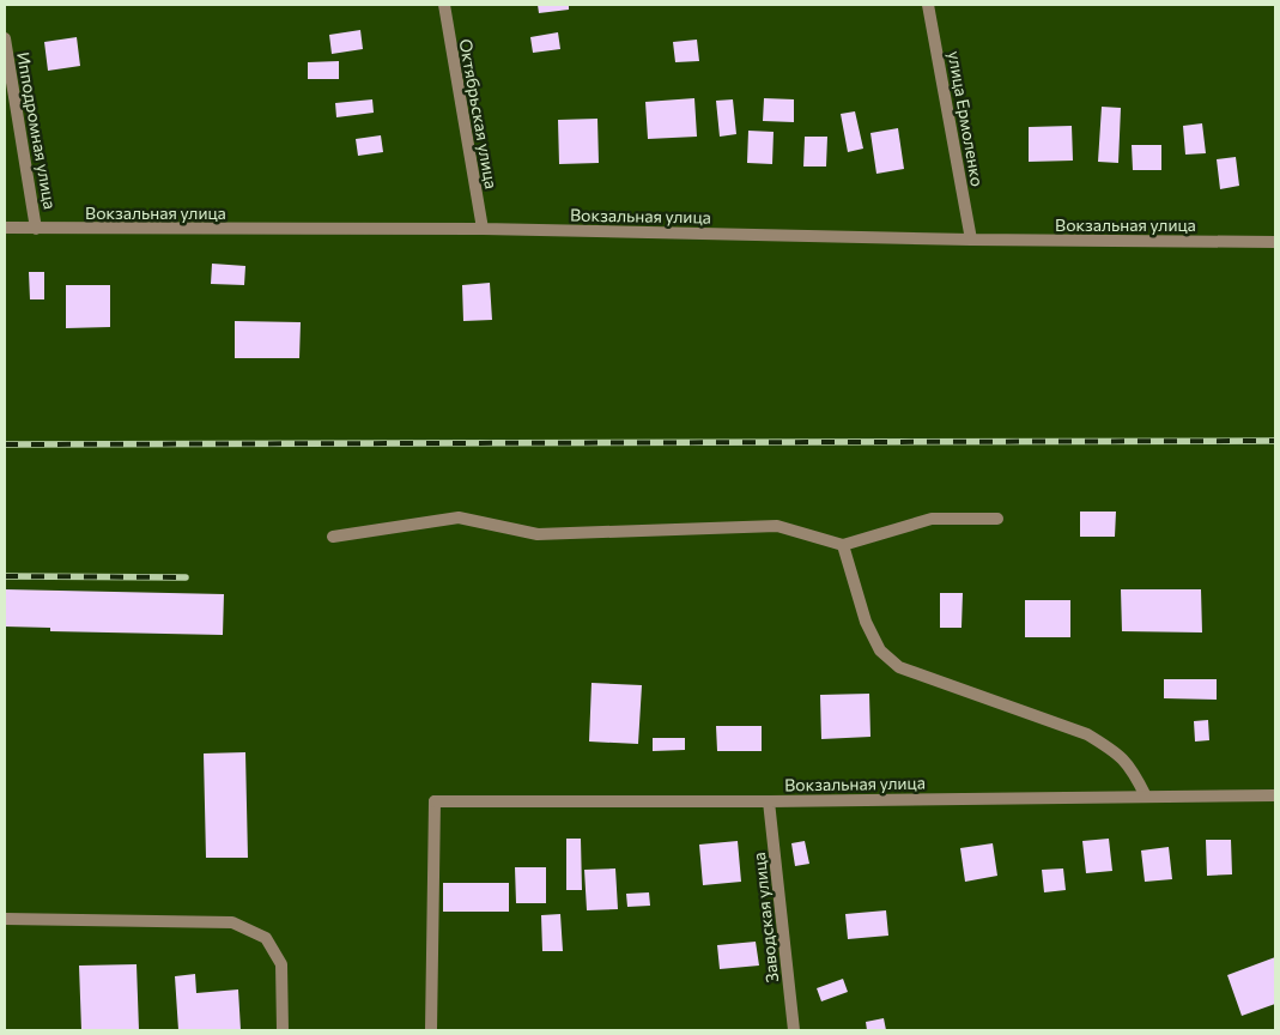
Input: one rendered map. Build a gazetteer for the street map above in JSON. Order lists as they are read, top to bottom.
{
  "streets": {
    "street": [
      "Октябрьская улица",
      "улица Ермоленко",
      "Ипподромная улица",
      "Вокзальная улица",
      "Заводская улица"
    ]
  },
  "crossings": [
    ["Октябрьская улица", "Вокзальная улица"],
    ["улица Ермоленко", "Вокзальная улица"],
    ["Ипподромная улица", "Вокзальная улица"],
    ["Вокзальная улица", "Заводская улица"]
  ]
}
